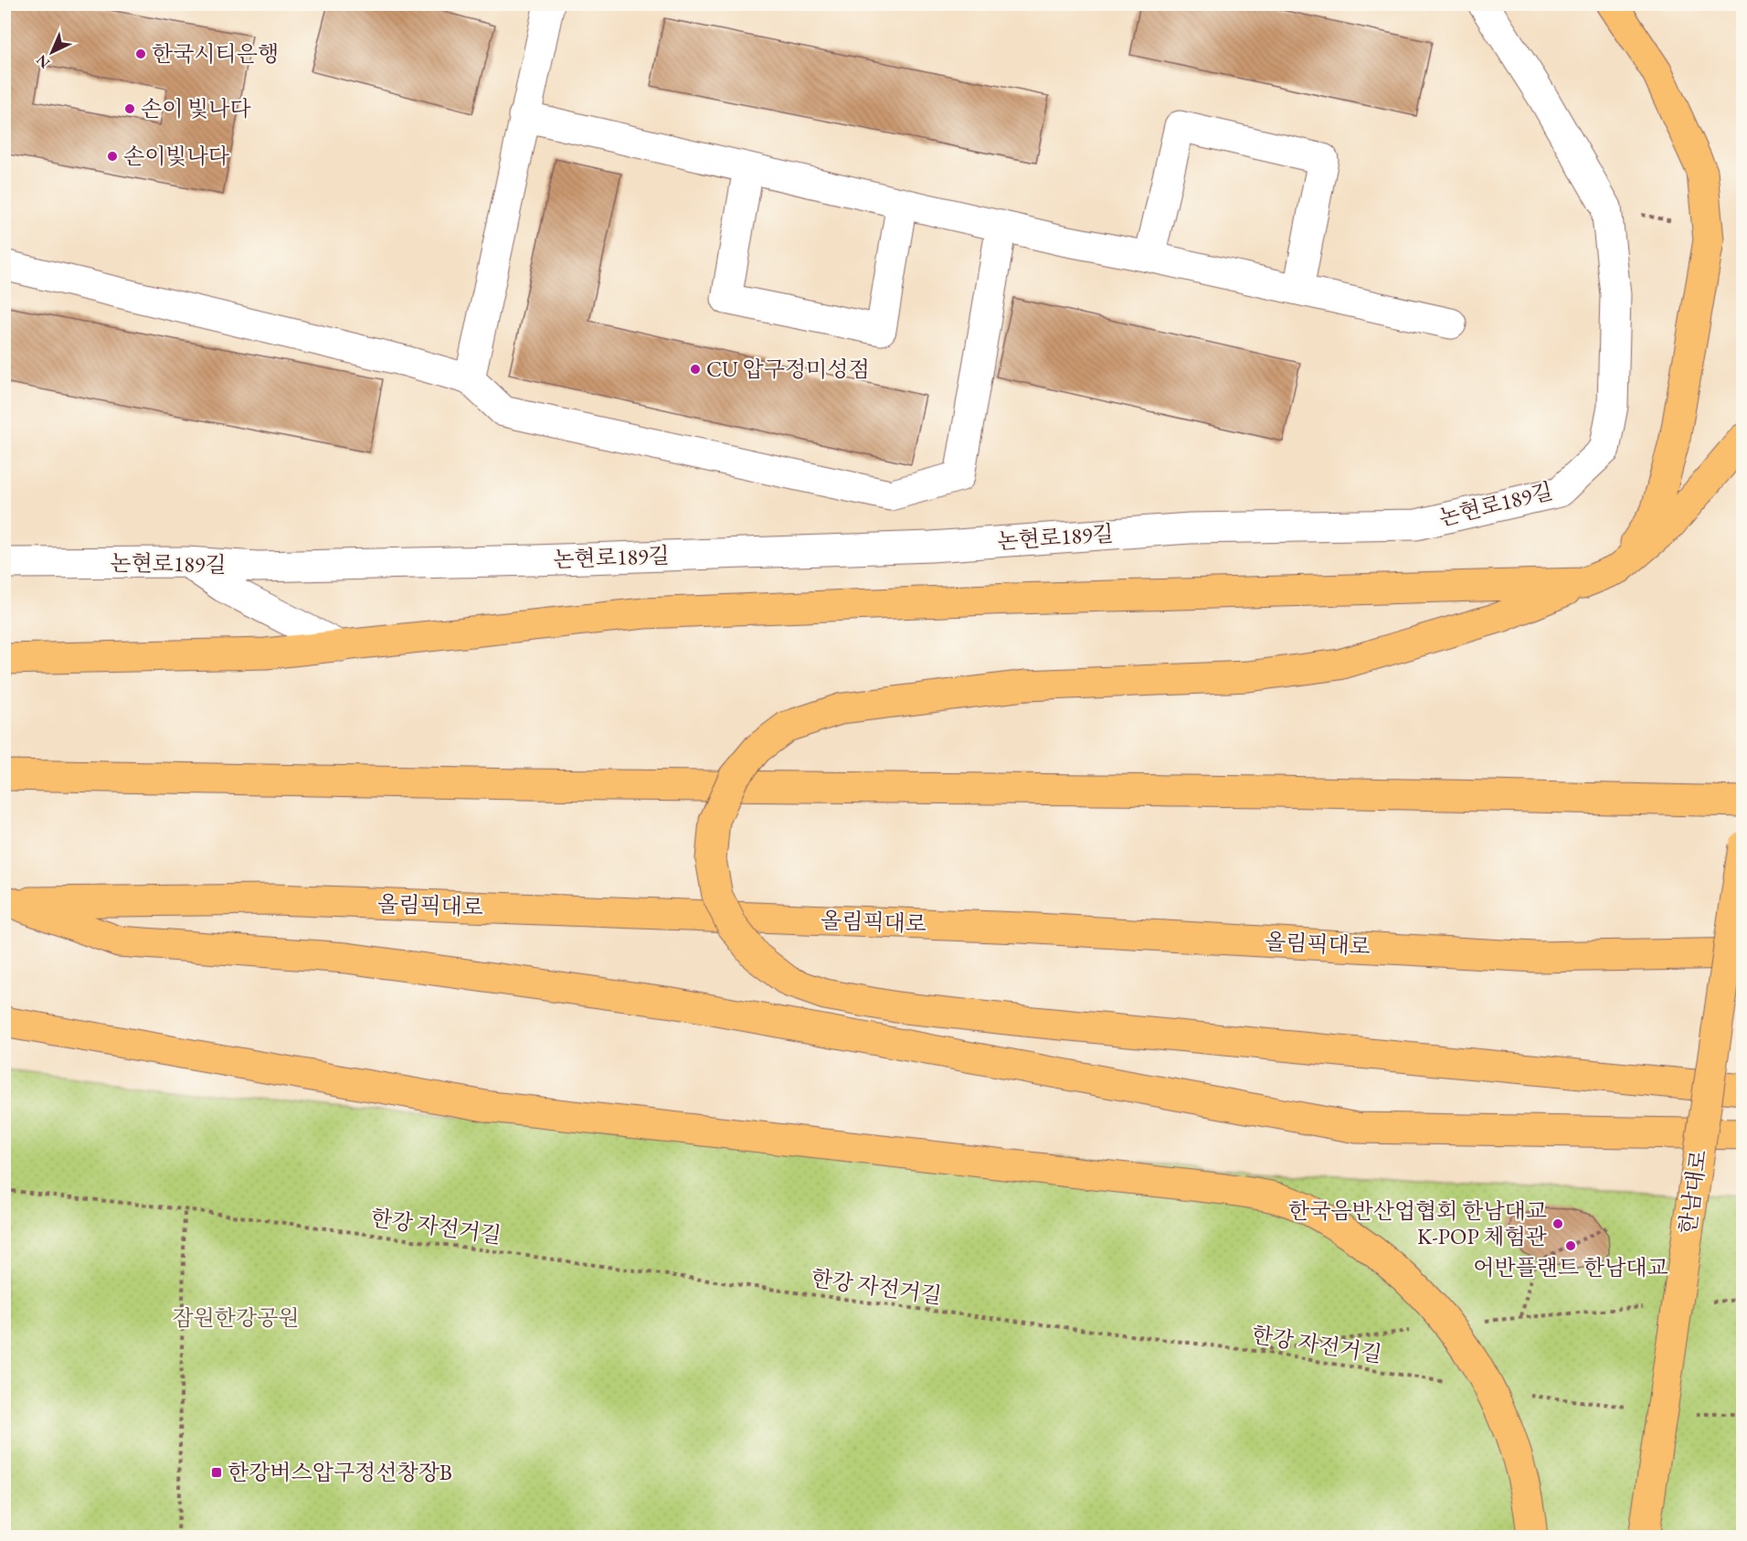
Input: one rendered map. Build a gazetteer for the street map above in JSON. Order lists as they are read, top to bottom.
{
  "streets": {
    "main road": ["올림픽대로", "한남대로"],
    "street": ["논현로189길"],
    "path": ["한강 자전거길"]
  },
  "parks": ["잠원한강공원"],
  "places": {
    "other": [
      "한국시티은행",
      "손이 빛나다",
      "손이빛나다",
      "CU 압구정미성점",
      "한국음반산업협회 한남대교 K-POP 체험관",
      "어반플랜트 한남대교"
    ],
    "transit": ["한강버스압구정선창장B"]
  },
  "north": "bottom left"
}
